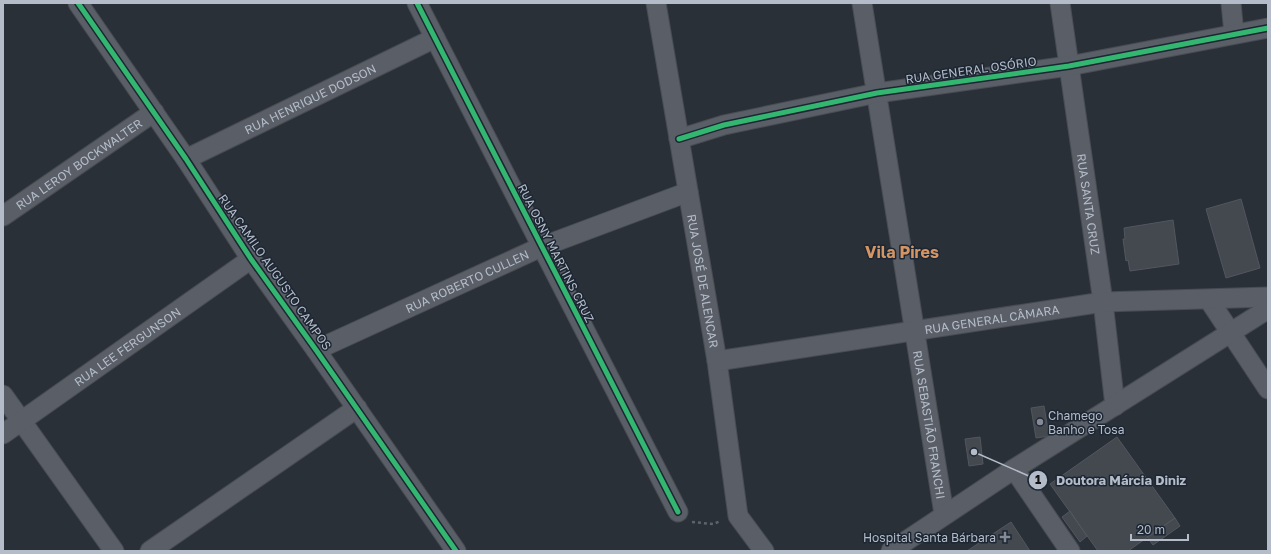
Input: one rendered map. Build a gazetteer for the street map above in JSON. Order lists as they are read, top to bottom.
{
  "streets": {
    "street": [
      "RUA GENERAL OSÓRIO",
      "RUA HENRIQUE DODSON",
      "RUA LEROY BOCKWALTER",
      "RUA SANTA CRUZ",
      "RUA OSNY MARTINS CRUZ",
      "RUA CAMILO AUGUSTO CAMPOS",
      "RUA ROBERTO CULLEN",
      "RUA JOSÉ DE ALENCAR",
      "RUA GENERAL CÂMARA",
      "RUA LEE FERGUNSON",
      "RUA SEBASTIÃO FRANCHI"
    ]
  },
  "crossings": [
    ["RUA GENERAL OSÓRIO", "RUA SANTA CRUZ"],
    ["RUA GENERAL OSÓRIO", "RUA JOSÉ DE ALENCAR"],
    ["RUA GENERAL OSÓRIO", "RUA SEBASTIÃO FRANCHI"],
    ["RUA HENRIQUE DODSON", "RUA OSNY MARTINS CRUZ"],
    ["RUA HENRIQUE DODSON", "RUA CAMILO AUGUSTO CAMPOS"],
    ["RUA LEROY BOCKWALTER", "RUA CAMILO AUGUSTO CAMPOS"],
    ["RUA SANTA CRUZ", "RUA GENERAL CÂMARA"],
    ["RUA OSNY MARTINS CRUZ", "RUA ROBERTO CULLEN"],
    ["RUA CAMILO AUGUSTO CAMPOS", "RUA ROBERTO CULLEN"],
    ["RUA CAMILO AUGUSTO CAMPOS", "RUA LEE FERGUNSON"],
    ["RUA ROBERTO CULLEN", "RUA JOSÉ DE ALENCAR"],
    ["RUA JOSÉ DE ALENCAR", "RUA GENERAL CÂMARA"],
    ["RUA GENERAL CÂMARA", "RUA SEBASTIÃO FRANCHI"]
  ],
  "districts": ["Vila Pires"],
  "places": {
    "other": ["Chamego Banho e Tosa", "Doutora Márcia Diniz"],
    "health": ["Hospital Santa Bárbara"]
  },
  "scale_bar": "20 m"
}
